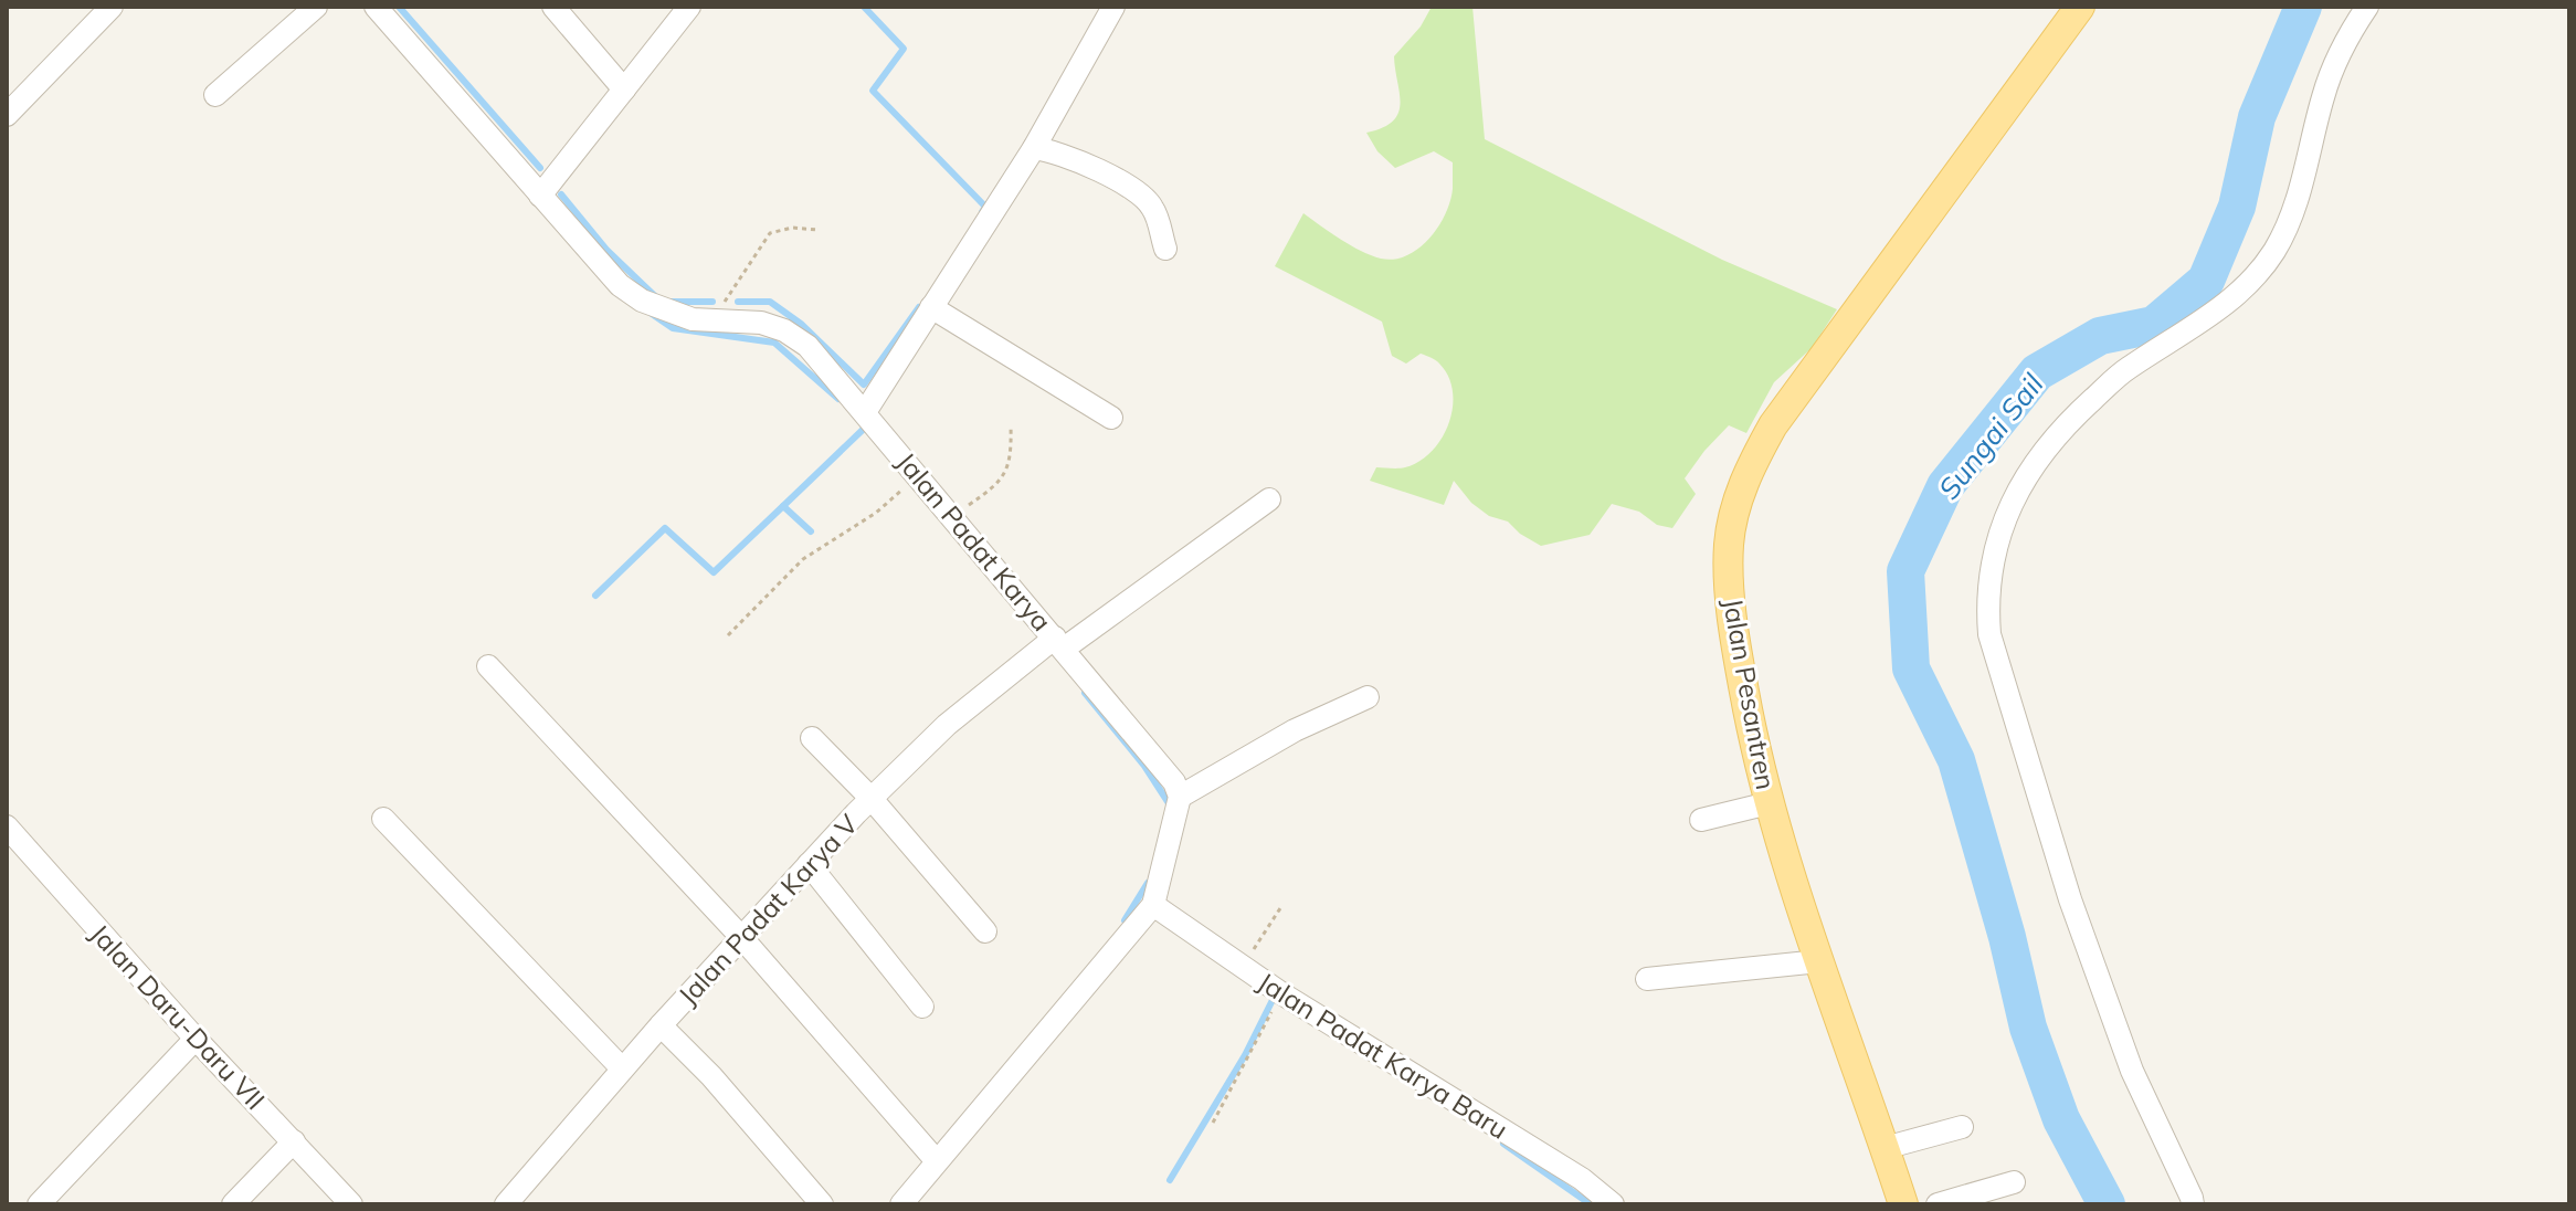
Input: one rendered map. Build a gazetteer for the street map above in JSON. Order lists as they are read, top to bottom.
{
  "streets": {
    "main road": ["Jalan Pesantren"],
    "street": [
      "Jalan Padat Karya",
      "Jalan Padat Karya V",
      "Jalan Daru-Daru VII",
      "Jalan Padat Karya Baru"
    ]
  },
  "crossings": [
    ["Jalan Padat Karya", "Jalan Padat Karya V"]
  ],
  "water": ["Sungai Sail"]
}
